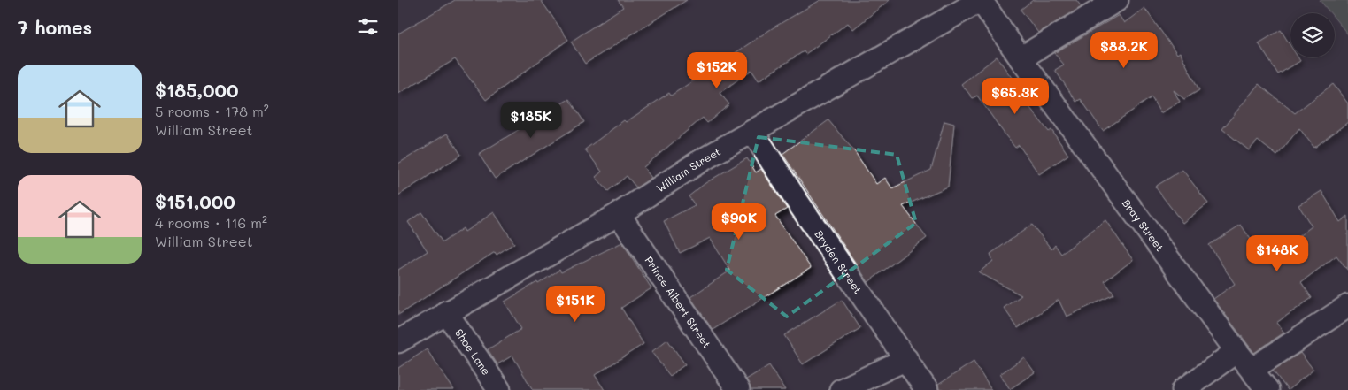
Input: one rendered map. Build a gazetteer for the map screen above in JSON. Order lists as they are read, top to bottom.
{
  "streets": {
    "street": [
      "William Street",
      "Bray Street",
      "Bryden Street",
      "Prince Albert Street",
      "Shoe Lane"
    ]
  },
  "crossings": [
    ["William Street", "Bray Street"],
    ["William Street", "Bryden Street"],
    ["William Street", "Prince Albert Street"],
    ["William Street", "Shoe Lane"]
  ],
  "page": {
    "heading": "7 homes",
    "price": [
      "$88.2K",
      "$152K",
      "$65.3K",
      "$185K",
      "$90K",
      "$148K",
      "$151K"
    ],
    "list": [
      {
        "name": "$185,000",
        "note": "5 rooms · 178 m² · William Street"
      },
      {
        "name": "$151,000",
        "note": "4 rooms · 116 m² · William Street"
      }
    ]
  }
}
